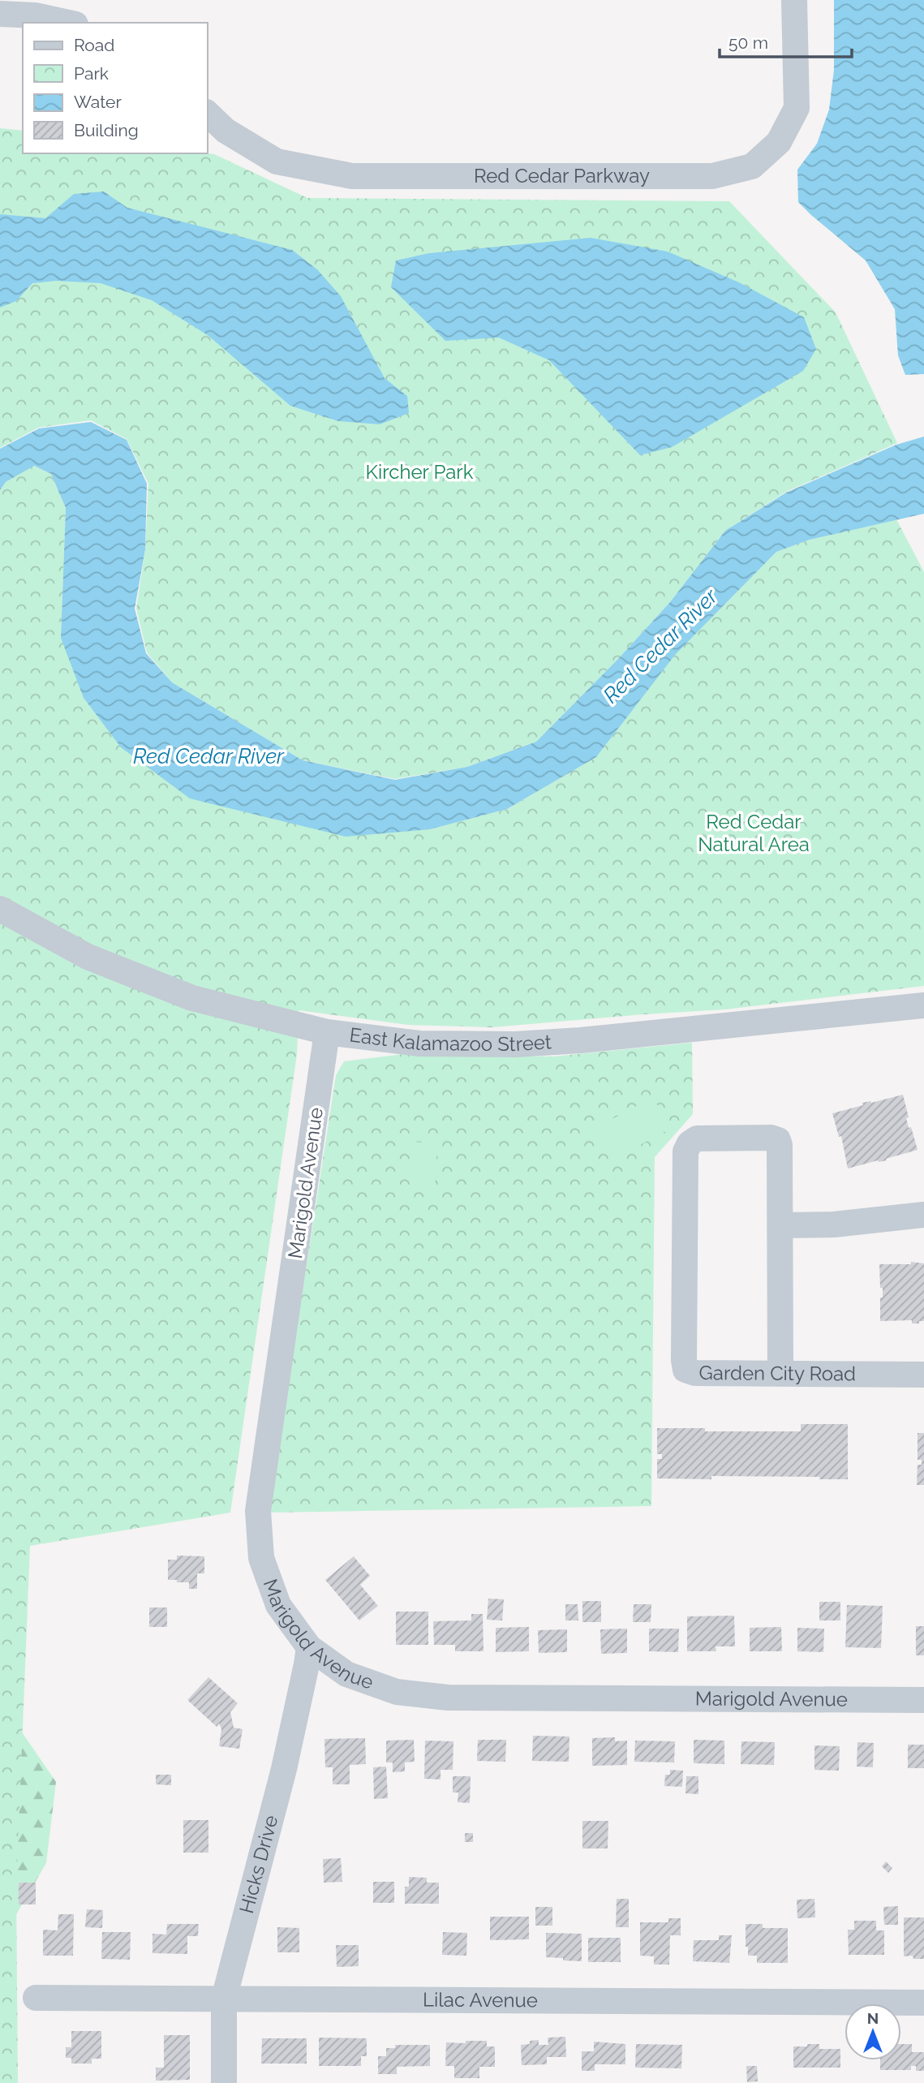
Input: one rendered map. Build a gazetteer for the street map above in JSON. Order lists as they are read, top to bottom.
{
  "streets": {
    "street": [
      "Red Cedar Parkway",
      "East Kalamazoo Street",
      "Marigold Avenue",
      "Garden City Road",
      "Hicks Drive",
      "Lilac Avenue"
    ]
  },
  "crossings": [
    ["East Kalamazoo Street", "Marigold Avenue"],
    ["Marigold Avenue", "Hicks Drive"],
    ["Hicks Drive", "Lilac Avenue"]
  ],
  "water": ["Red Cedar River"],
  "parks": ["Kircher Park", "Red Cedar Natural Area"],
  "legend": [
    "Road",
    "Park",
    "Water",
    "Building"
  ],
  "scale_bar": "50 m",
  "north": "top"
}
